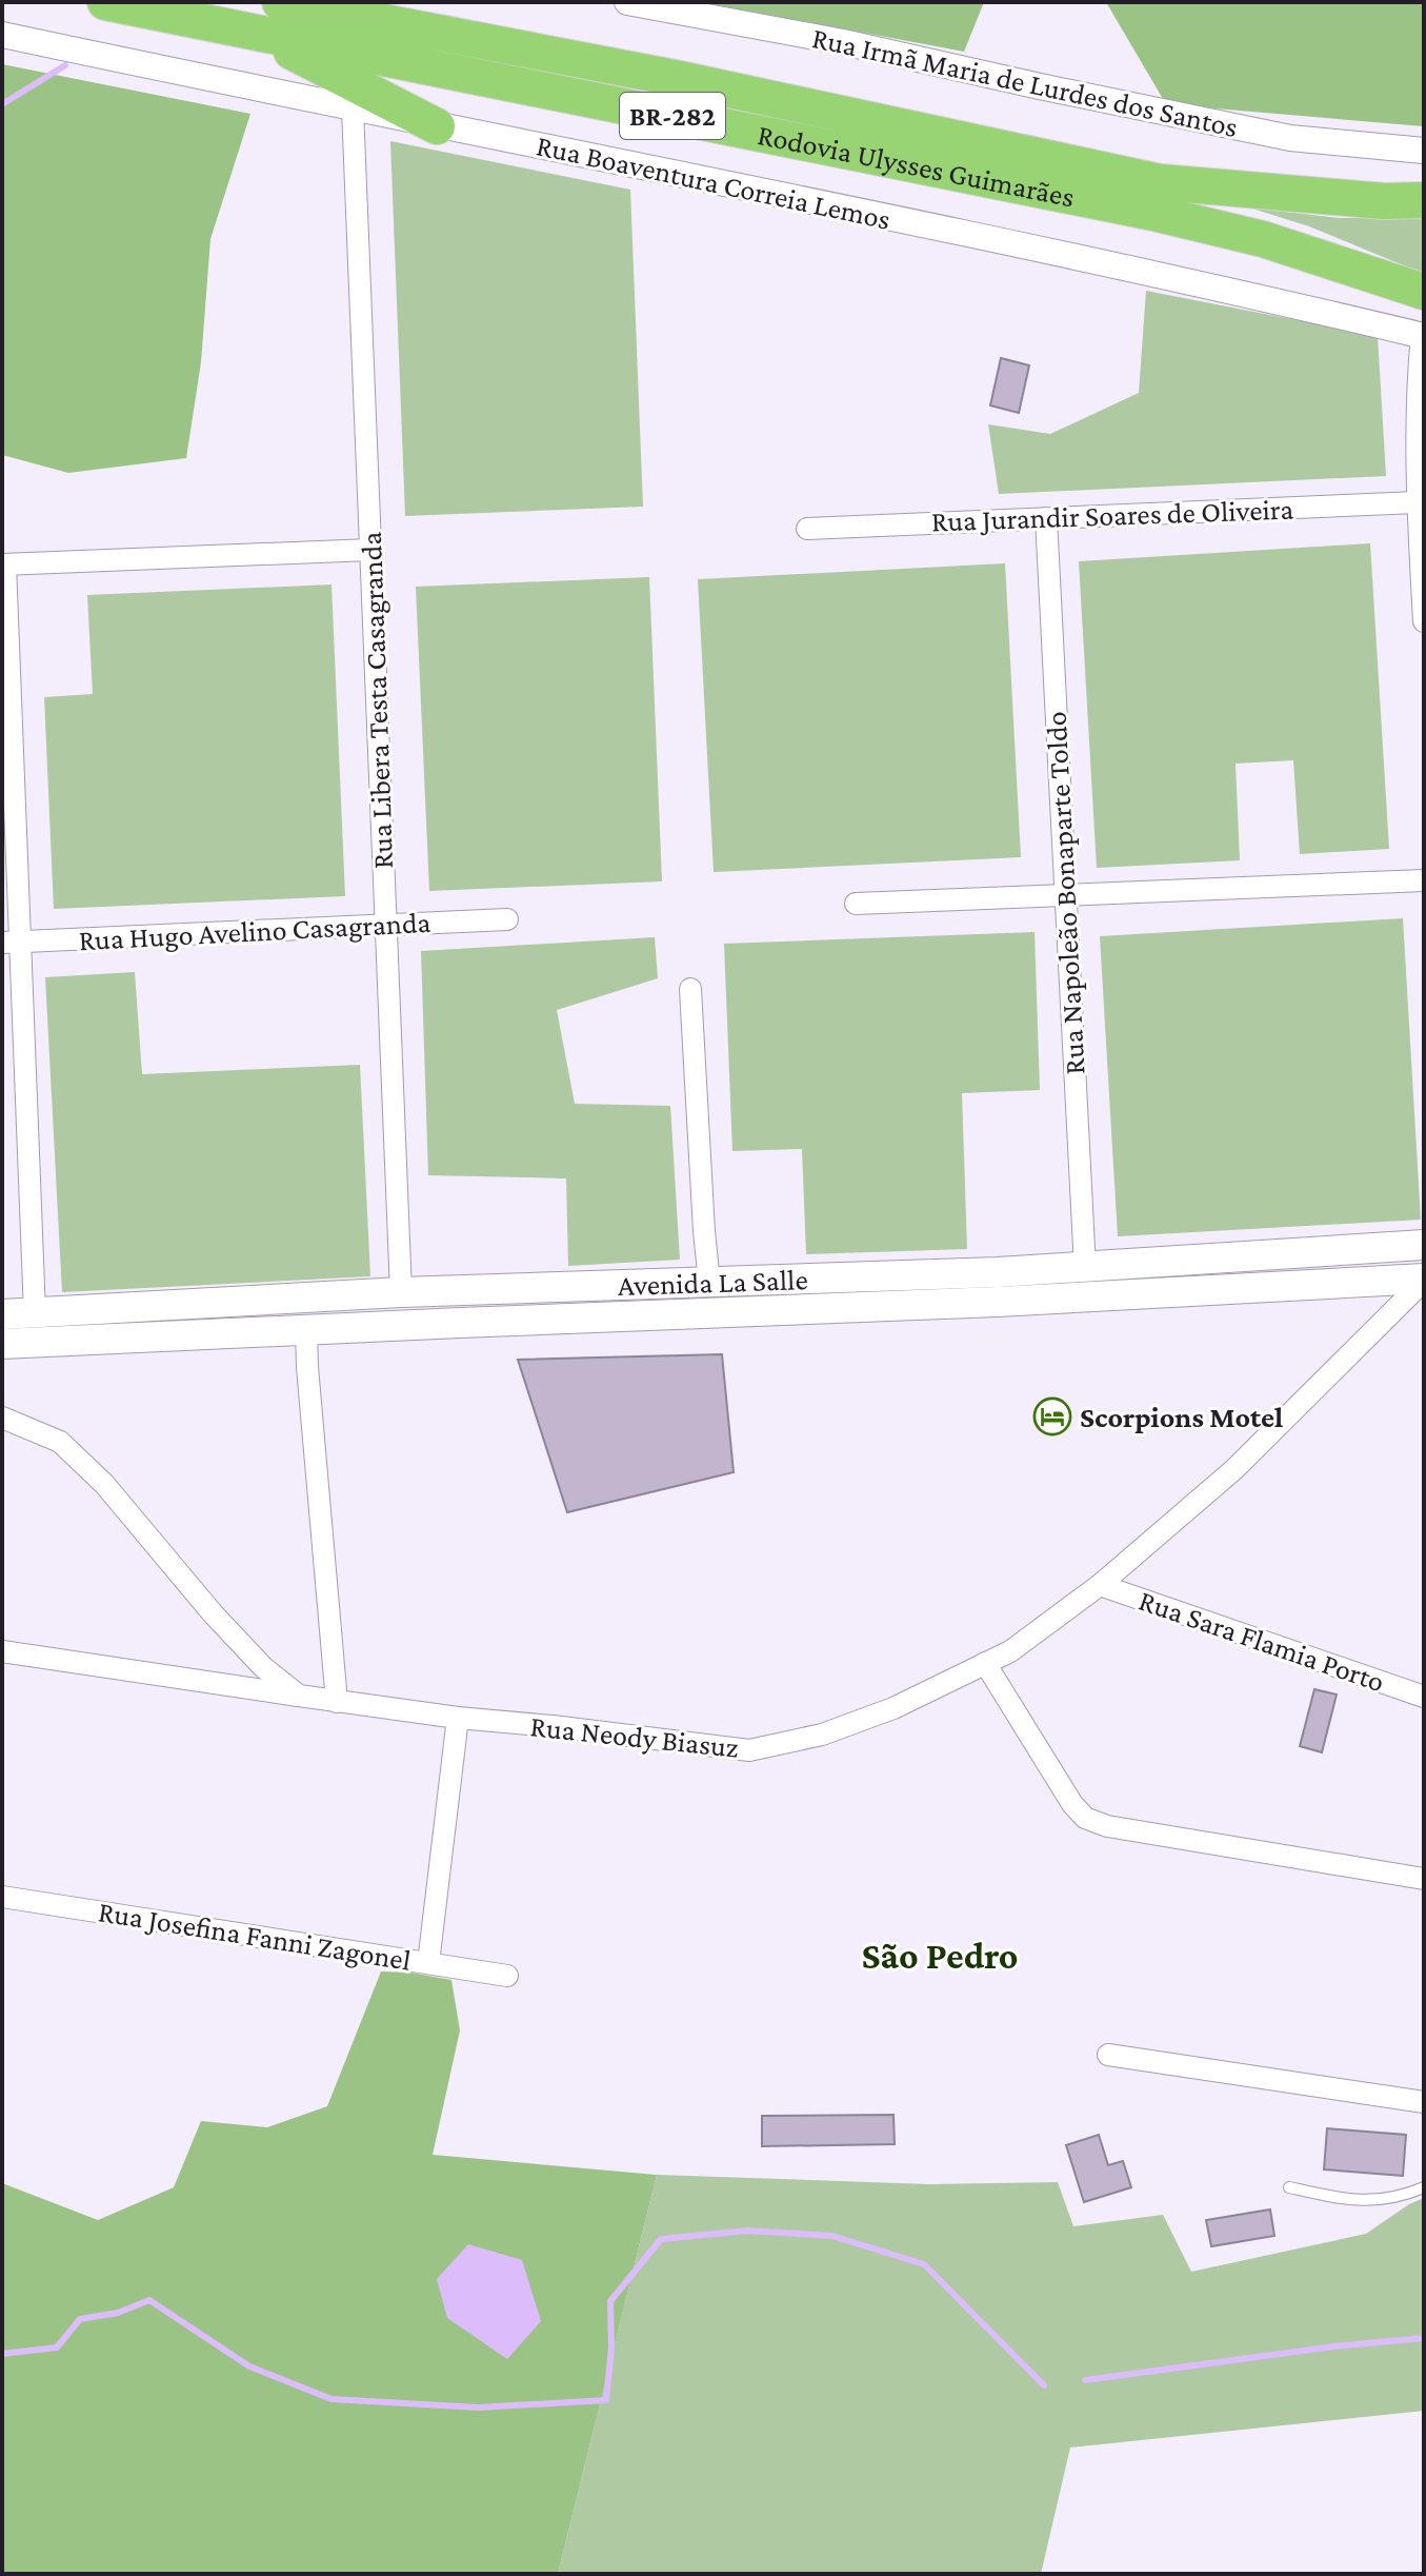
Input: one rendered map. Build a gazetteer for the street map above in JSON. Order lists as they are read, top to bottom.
{
  "streets": {
    "highway": ["BR-282", "Rodovia Ulysses Guimarães"],
    "main road": ["Avenida La Salle"],
    "street": [
      "Rua Irmã Maria de Lurdes dos Santos",
      "Rua Boaventura Correia Lemos",
      "Rua Jurandir Soares de Oliveira",
      "Rua Libera Testa Casagranda",
      "Rua Napoleão Bonaparte Toldo",
      "Rua Hugo Avelino Casagranda",
      "Rua Sara Flamia Porto",
      "Rua Neody Biasuz",
      "Rua Josefina Fanni Zagonel"
    ]
  },
  "crossings": [
    ["Rua Boaventura Correia Lemos", "Rua Libera Testa Casagranda"],
    ["Rua Jurandir Soares de Oliveira", "Rua Napoleão Bonaparte Toldo"],
    ["Rua Libera Testa Casagranda", "Rua Hugo Avelino Casagranda"],
    ["Rua Libera Testa Casagranda", "Avenida La Salle"],
    ["Rua Napoleão Bonaparte Toldo", "Avenida La Salle"],
    ["Avenida La Salle", "Rua Neody Biasuz"],
    ["Rua Sara Flamia Porto", "Rua Neody Biasuz"]
  ],
  "districts": ["São Pedro"],
  "places": {
    "hotel": ["Scorpions Motel"]
  }
}
